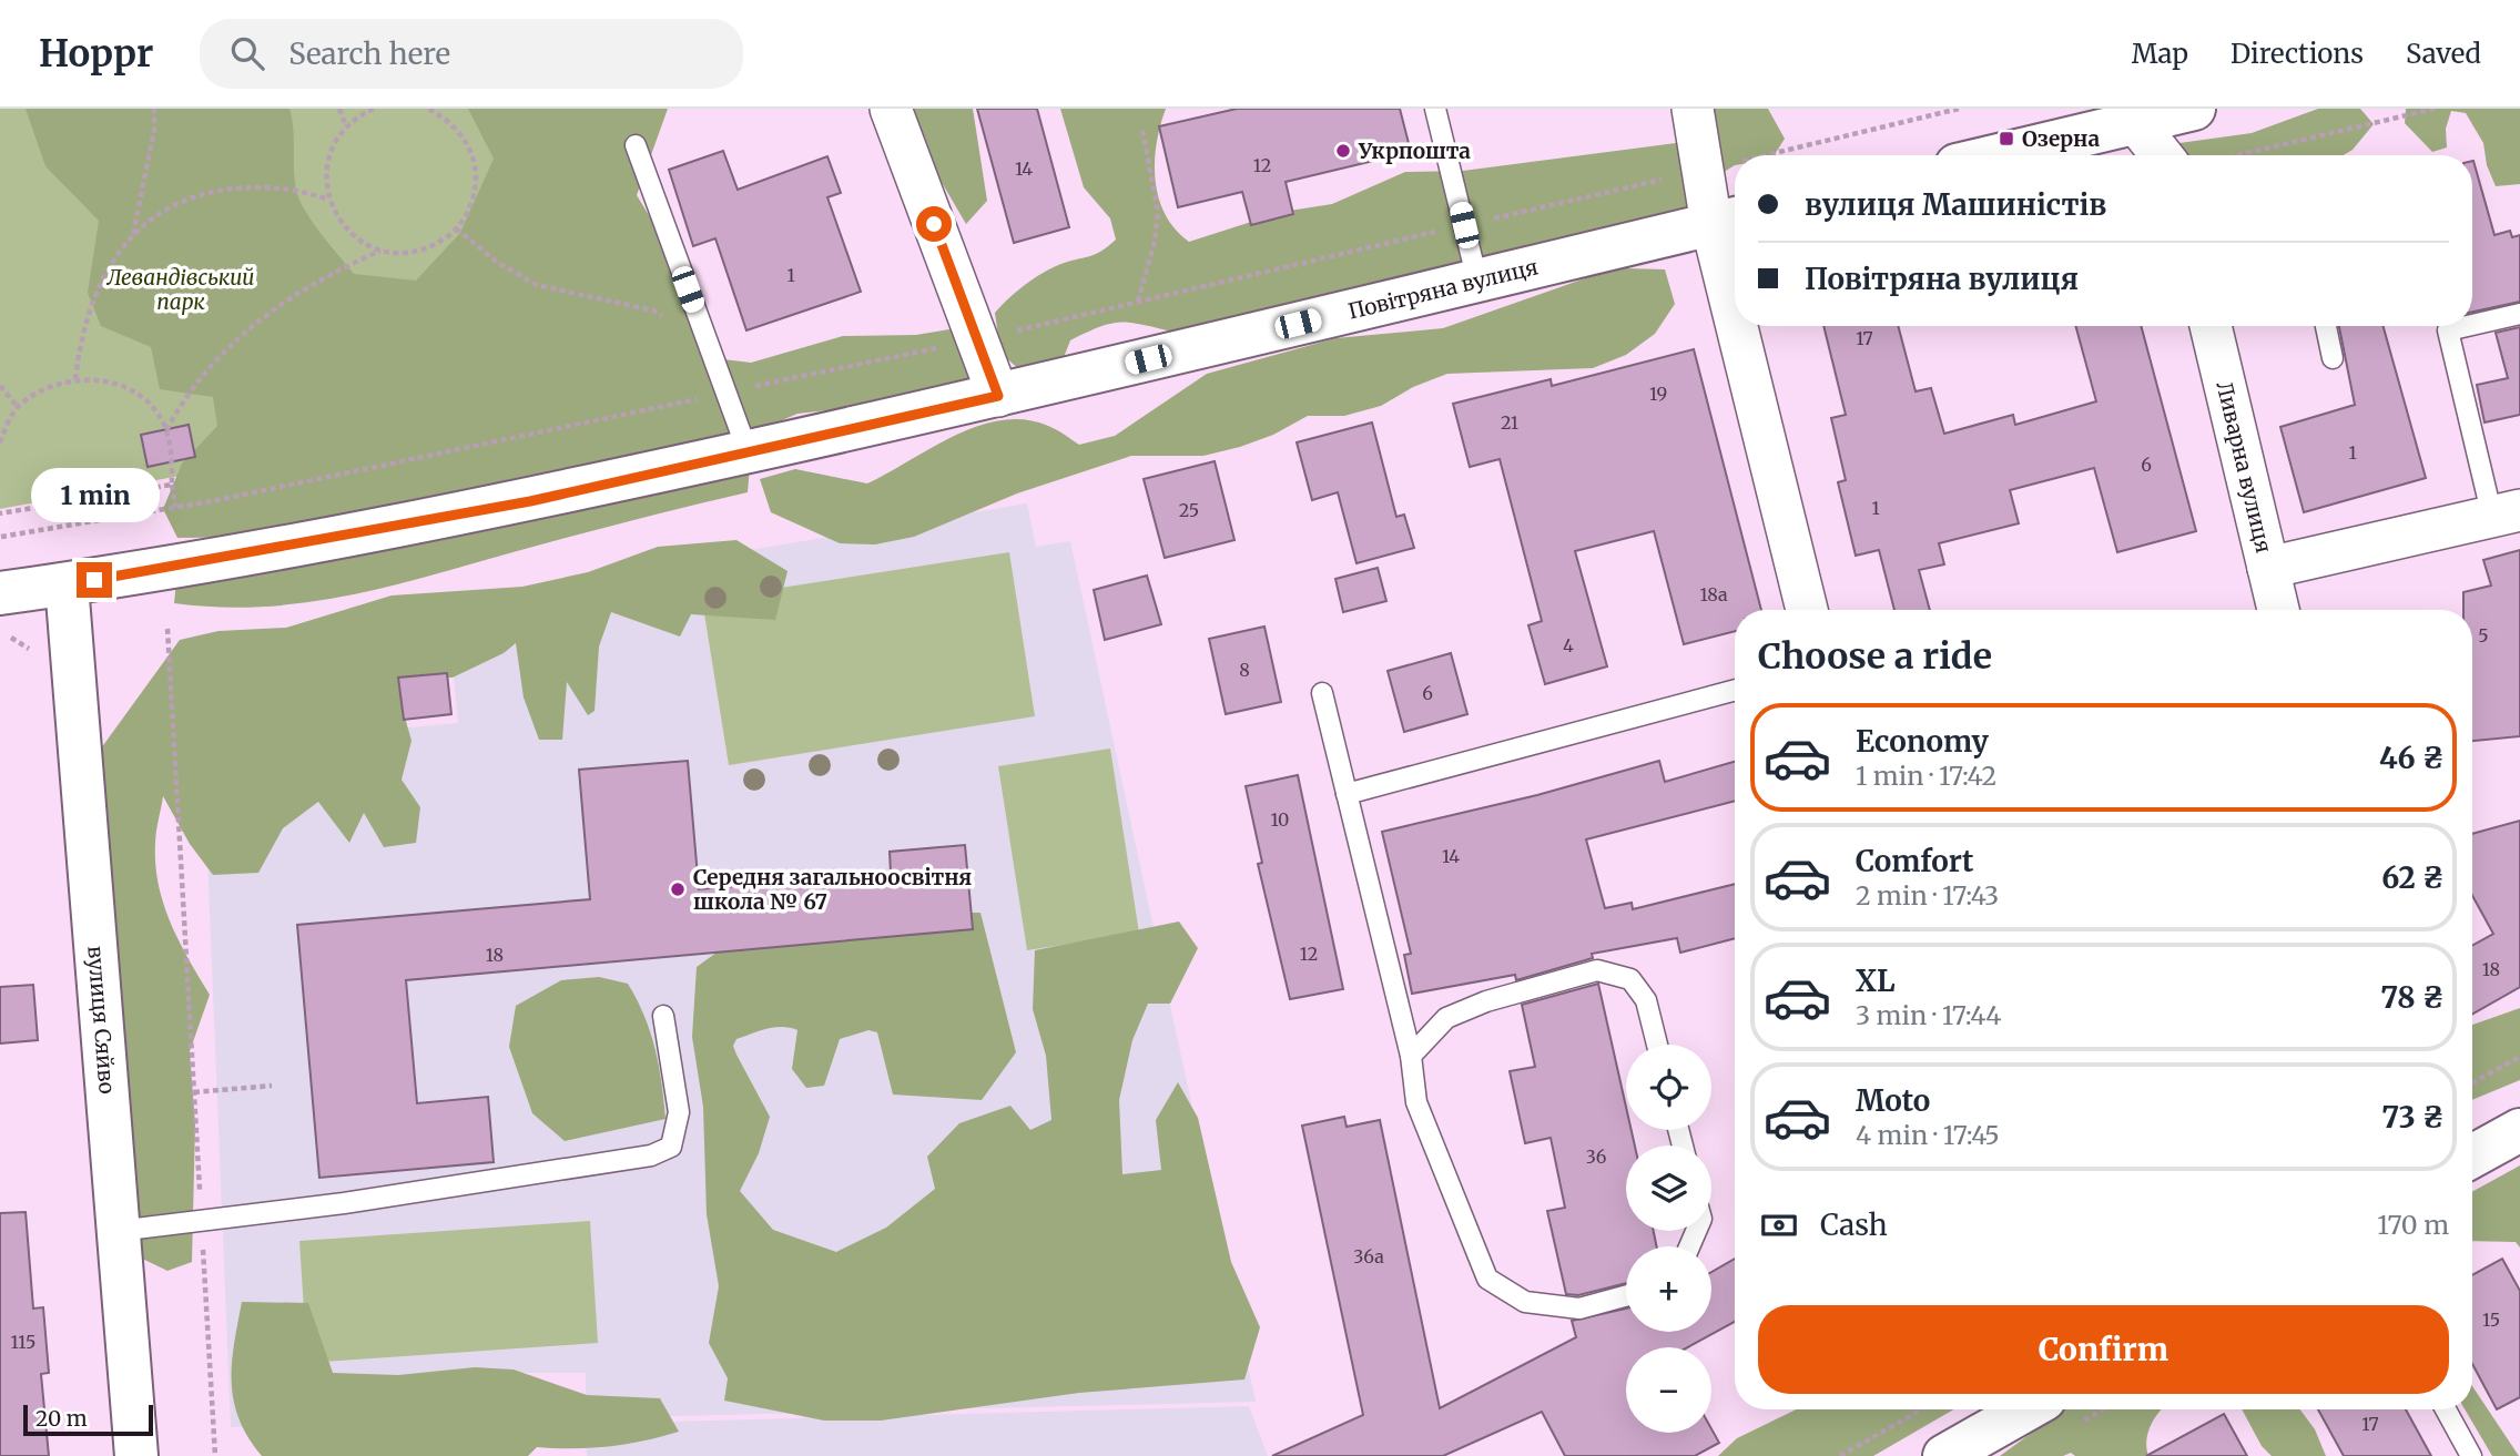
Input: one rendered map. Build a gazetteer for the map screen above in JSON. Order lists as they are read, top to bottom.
{
  "streets": {
    "street": ["Повітряна вулиця", "Ливарна вулиця", "вулиця Сяйво"]
  },
  "crossings": [
    ["Повітряна вулиця", "вулиця Сяйво"]
  ],
  "parks": ["Левандівський парк"],
  "places": {
    "transit": ["Озерна"],
    "other": ["Укрпошта", "Середня загальноосвітня школа № 67"]
  },
  "house_numbers": [
    "12",
    "14",
    "1",
    "17",
    "19",
    "21",
    "1",
    "6",
    "1",
    "25",
    "18а",
    "5",
    "4",
    "8",
    "6",
    "10",
    "14",
    "12",
    "18",
    "18",
    "36",
    "36а",
    "15",
    "115",
    "17"
  ],
  "scale_bar": "20 m",
  "page": {
    "header": "Hoppr",
    "search": "Search here",
    "nav": ["Map", "Directions", "Saved"],
    "banner": ["вулиця Машиністів", "Повітряна вулиця"],
    "bubble": "1 min",
    "heading": "Choose a ride",
    "list": [
      {
        "name": "Economy",
        "note": "1 min · 17:42",
        "value": "46 ₴"
      },
      {
        "name": "Comfort",
        "note": "2 min · 17:43",
        "value": "62 ₴"
      },
      {
        "name": "XL",
        "note": "3 min · 17:44",
        "value": "78 ₴"
      },
      {
        "name": "Moto",
        "note": "4 min · 17:45",
        "value": "73 ₴"
      }
    ],
    "map_buttons": ["+", "−"],
    "pay": ["Cash", "170 m"],
    "buttons": "Confirm",
    "scale": "20 m"
  }
}
